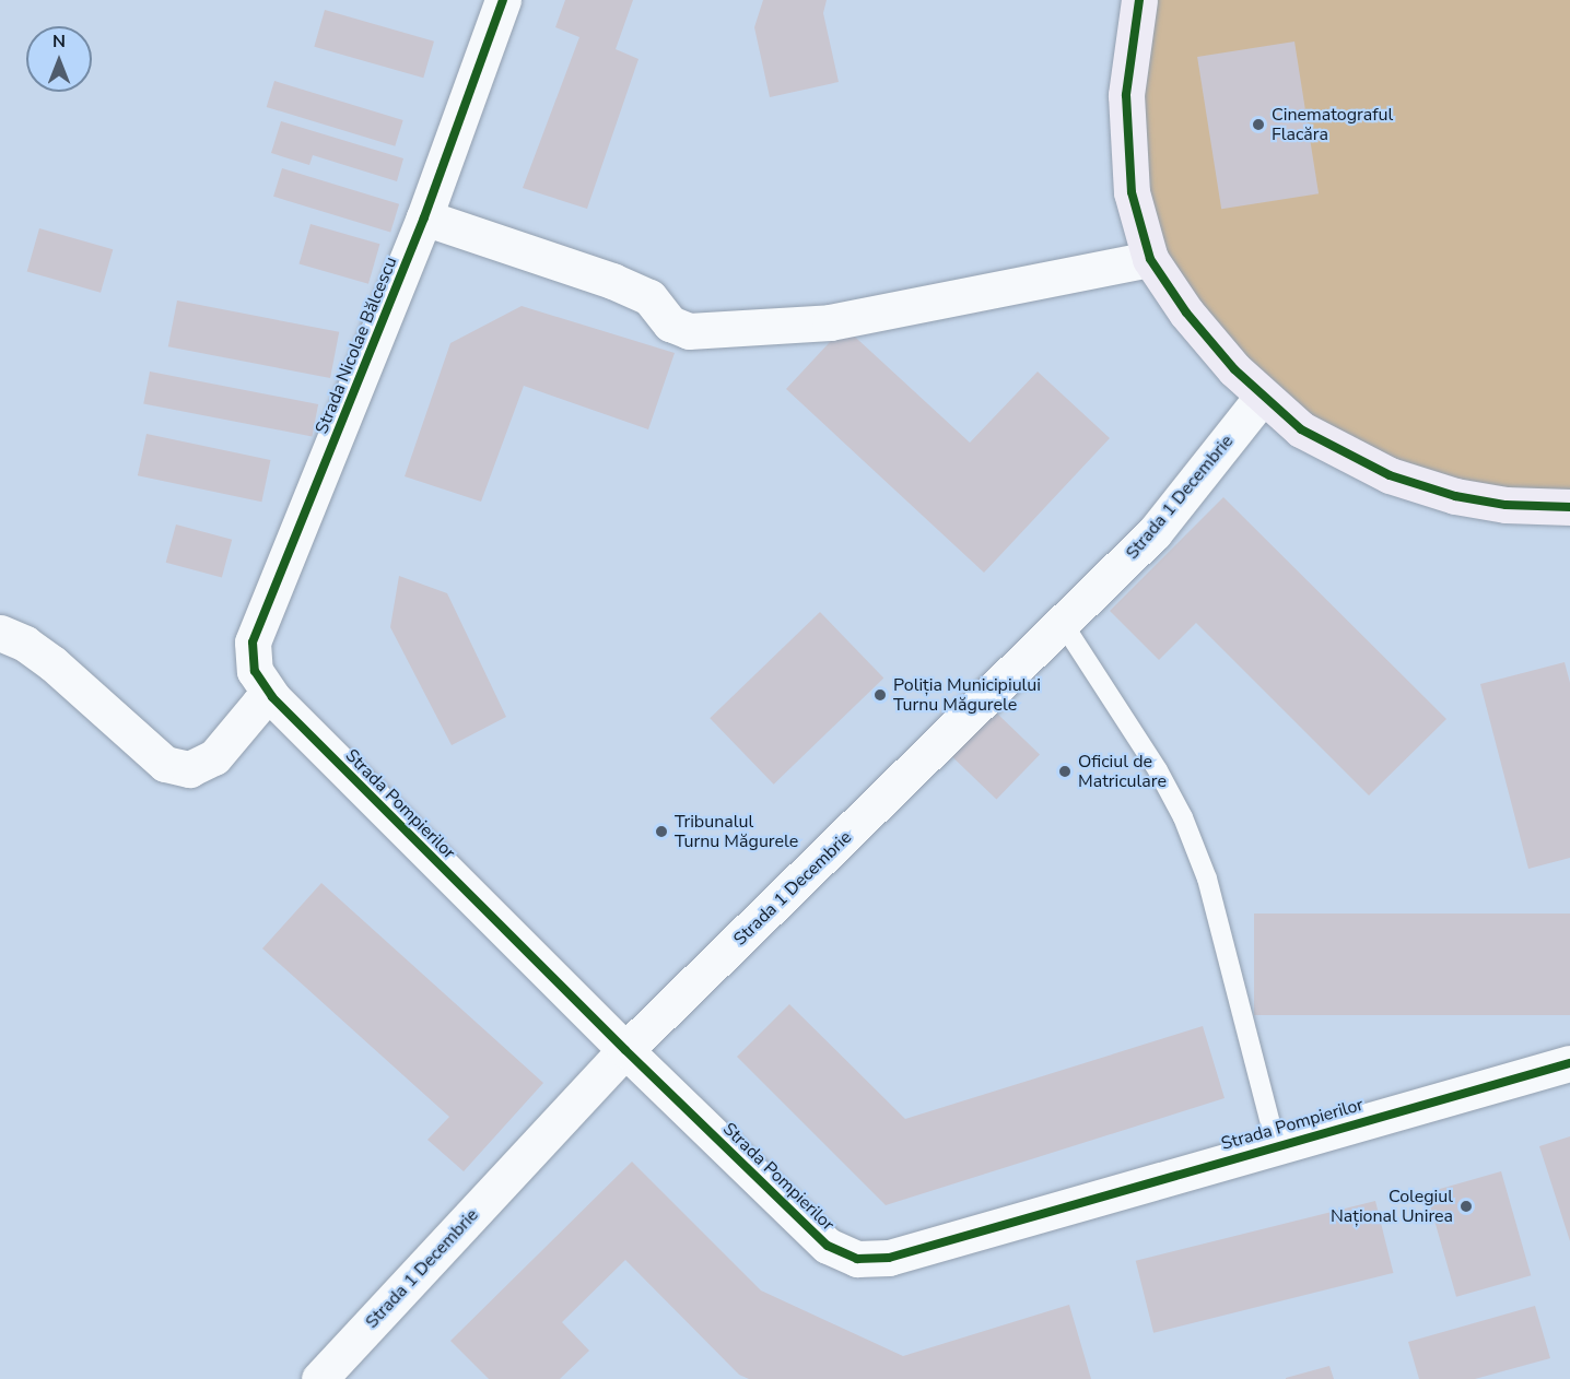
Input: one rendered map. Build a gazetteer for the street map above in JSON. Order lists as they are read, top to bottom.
{
  "streets": {
    "street": ["Strada Nicolae Bălcescu", "Strada 1 Decembrie", "Strada Pompierilor"]
  },
  "crossings": [
    ["Strada Nicolae Bălcescu", "Strada Pompierilor"],
    ["Strada 1 Decembrie", "Strada Pompierilor"]
  ],
  "places": [
    "Cinematograful Flacăra",
    "Poliția Municipiului Turnu Măgurele",
    "Oficiul de Matriculare",
    "Tribunalul Turnu Măgurele",
    "Colegiul Național Unirea"
  ],
  "north": "top"
}
